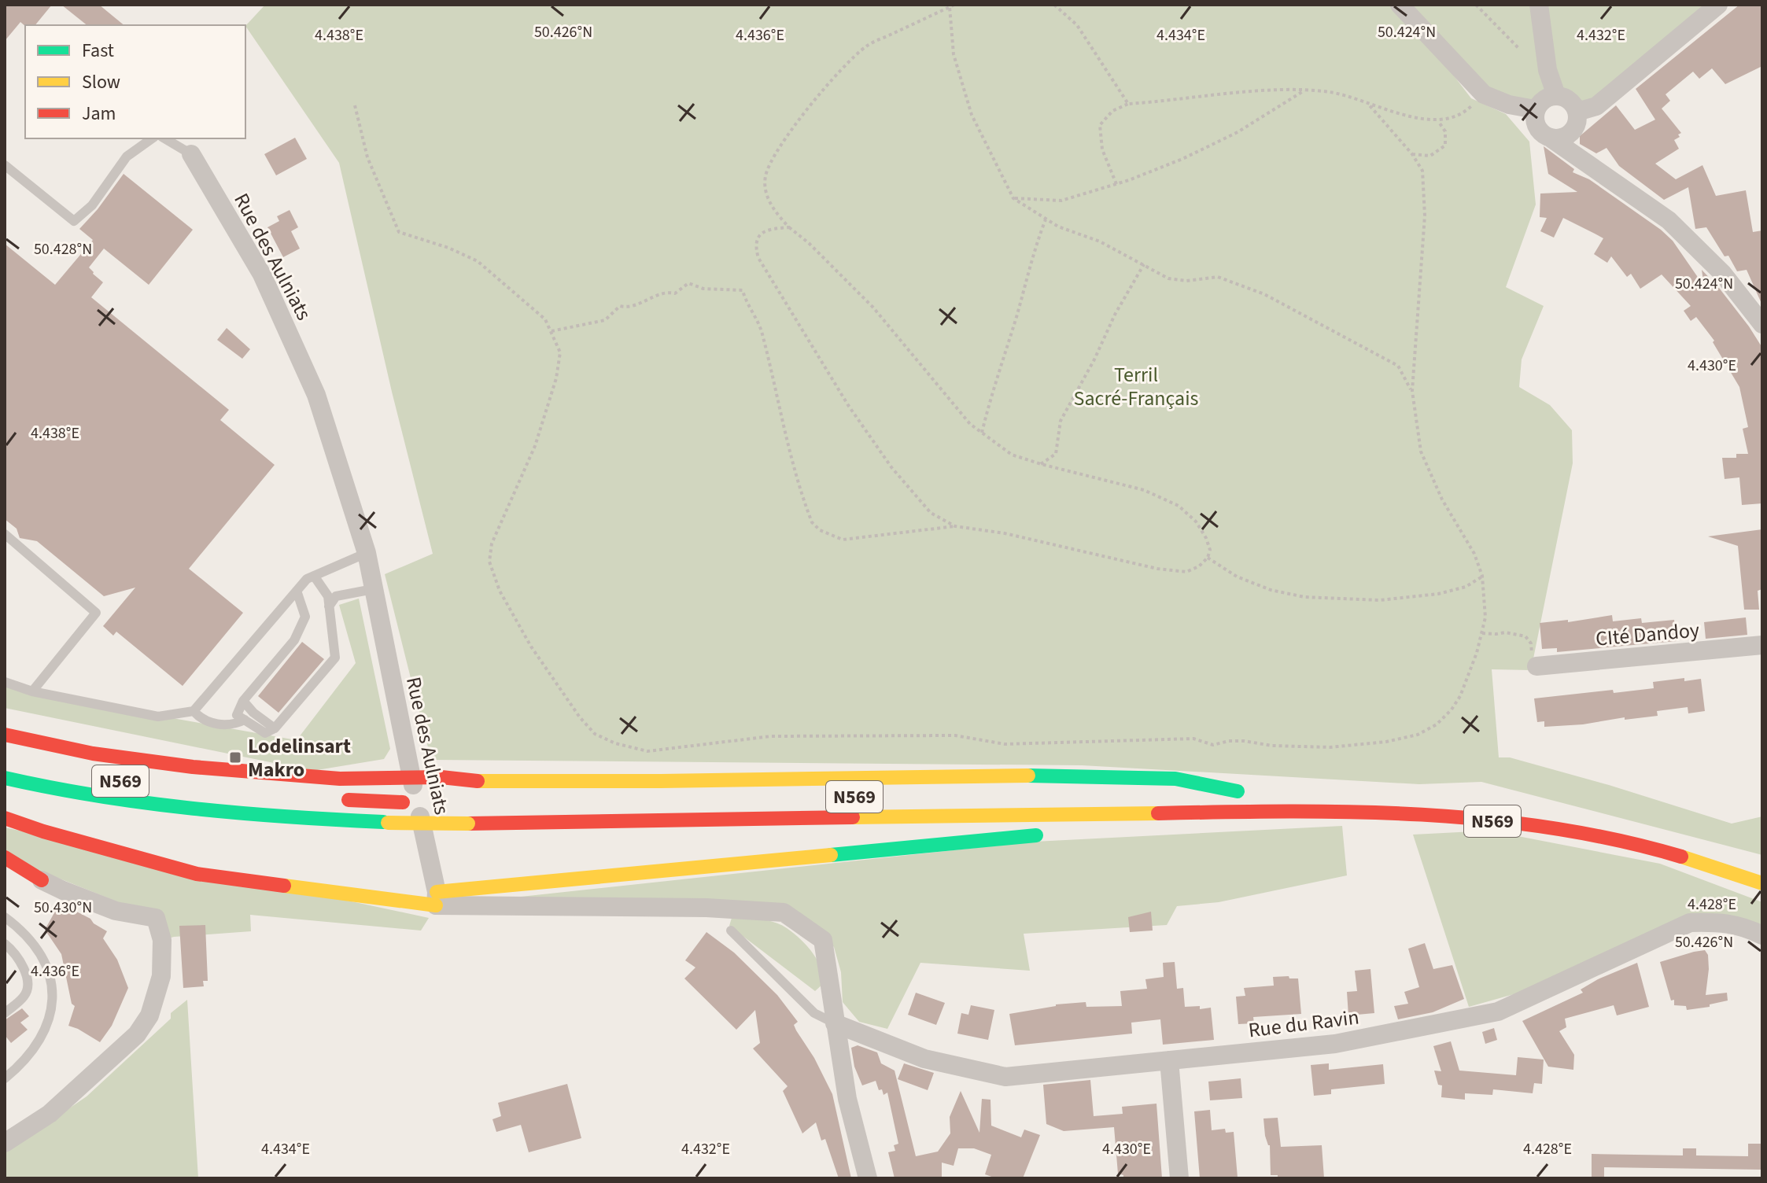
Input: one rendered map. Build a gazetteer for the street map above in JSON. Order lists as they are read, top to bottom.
{
  "streets": {
    "highway": ["N569"],
    "street": ["Rue des Aulniats", "CIté Dandoy", "Rue du Ravin"]
  },
  "parks": ["Terril Sacré-Français"],
  "places": {
    "transit": ["Lodelinsart Makro"]
  },
  "legend": ["Fast", "Slow", "Jam"],
  "coordinates": [
    "50.426°N",
    "50.424°N",
    "4.438°E",
    "4.436°E",
    "4.434°E",
    "4.432°E",
    "50.428°N",
    "4.430°E",
    "4.428°E",
    "50.430°N"
  ]
}
